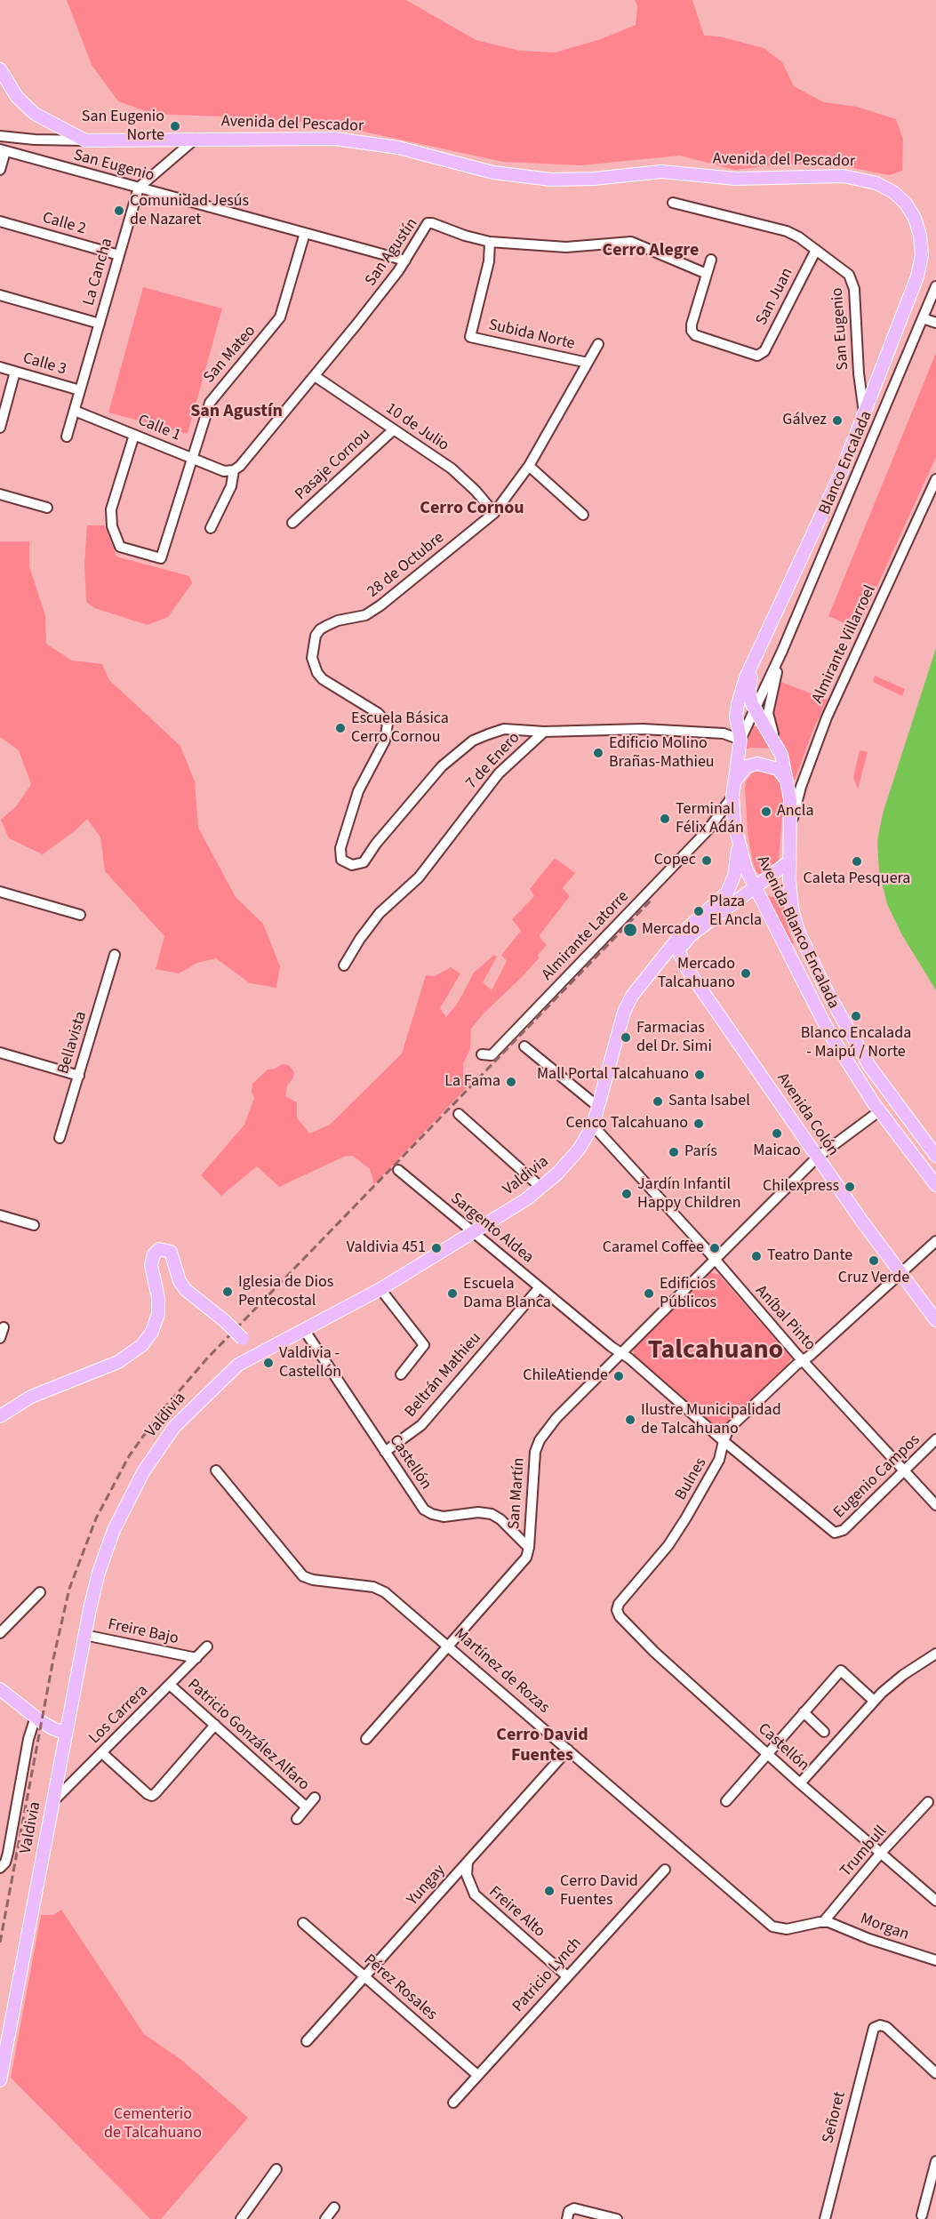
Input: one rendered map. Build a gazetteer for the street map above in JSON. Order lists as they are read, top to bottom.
{
  "streets": {
    "main road": [
      "Avenida del Pescador",
      "Avenida Blanco Encalada",
      "Avenida Colón",
      "Valdivia"
    ],
    "street": [
      "San Eugenio",
      "Calle 2",
      "San Agustín",
      "La Cancha",
      "San Juan",
      "Subida Norte",
      "San Mateo",
      "Calle 3",
      "10 de Julio",
      "Calle 1",
      "Blanco Encalada",
      "Pasaje Cornou",
      "28 de Octubre",
      "Almirante Villarroel",
      "7 de Enero",
      "Almirante Latorre",
      "Bellavista",
      "Sargento Aldea",
      "Aníbal Pinto",
      "Beltrán Mathieu",
      "Castellón",
      "Eugenio Campos",
      "Bulnes",
      "San Martín",
      "Freire Bajo",
      "Martínez de Rozas",
      "Los Carrera",
      "Patricio González Alfaro",
      "Trumbull",
      "Yungay",
      "Freire Alto",
      "Morgan",
      "Patricio Lynch",
      "Pérez Rosales",
      "Señoret"
    ]
  },
  "crossings": [
    ["Avenida del Pescador", "San Eugenio"],
    ["San Eugenio", "San Agustín"],
    ["San Eugenio", "La Cancha"],
    ["San Eugenio", "San Juan"],
    ["San Eugenio", "San Mateo"],
    ["Calle 2", "La Cancha"],
    ["San Agustín", "San Juan"],
    ["San Agustín", "Subida Norte"],
    ["San Agustín", "10 de Julio"],
    ["San Agustín", "Calle 1"],
    ["La Cancha", "Calle 3"],
    ["La Cancha", "Calle 1"],
    ["Subida Norte", "28 de Octubre"],
    ["San Mateo", "Calle 1"],
    ["10 de Julio", "Pasaje Cornou"],
    ["10 de Julio", "28 de Octubre"],
    ["28 de Octubre", "7 de Enero"],
    ["Almirante Villarroel", "Avenida Blanco Encalada"],
    ["7 de Enero", "Avenida Blanco Encalada"],
    ["Avenida Blanco Encalada", "Almirante Latorre"],
    ["Avenida Blanco Encalada", "Valdivia"],
    ["Avenida Blanco Encalada", "San Martín"],
    ["Avenida Colón", "Valdivia"],
    ["Avenida Colón", "Bulnes"],
    ["Avenida Colón", "San Martín"],
    ["Valdivia", "Sargento Aldea"],
    ["Valdivia", "Aníbal Pinto"],
    ["Valdivia", "Castellón"],
    ["Valdivia", "Freire Bajo"],
    ["Valdivia", "Los Carrera"],
    ["Sargento Aldea", "Beltrán Mathieu"],
    ["Sargento Aldea", "Eugenio Campos"],
    ["Sargento Aldea", "Bulnes"],
    ["Sargento Aldea", "San Martín"],
    ["Aníbal Pinto", "Eugenio Campos"],
    ["Aníbal Pinto", "Bulnes"],
    ["Aníbal Pinto", "San Martín"],
    ["Beltrán Mathieu", "Castellón"],
    ["Castellón", "Bulnes"],
    ["Castellón", "San Martín"],
    ["Castellón", "Trumbull"],
    ["San Martín", "Martínez de Rozas"],
    ["Freire Bajo", "Los Carrera"],
    ["Martínez de Rozas", "Trumbull"],
    ["Martínez de Rozas", "Yungay"],
    ["Martínez de Rozas", "Morgan"],
    ["Los Carrera", "Patricio González Alfaro"],
    ["Trumbull", "Morgan"],
    ["Yungay", "Freire Alto"],
    ["Yungay", "Pérez Rosales"],
    ["Freire Alto", "Patricio Lynch"],
    ["Patricio Lynch", "Pérez Rosales"]
  ],
  "districts": [
    "Cerro Alegre",
    "San Agustín",
    "Cerro Cornou",
    "Talcahuano",
    "Cerro David Fuentes"
  ],
  "parks": ["Cementerio de Talcahuano"],
  "places": [
    "San Eugenio Norte",
    "Comunidad Jesús de Nazaret",
    "Gálvez",
    "Escuela Básica Cerro Cornou",
    "Edificio Molino Brañas-Mathieu",
    "Ancla",
    "Terminal Félix Adán",
    "Copec",
    "Caleta Pesquera",
    "Plaza El Ancla",
    "Mercado",
    "Mercado Talcahuano",
    "Blanco Encalada - Maipú / Norte",
    "Farmacias del Dr. Simi",
    "Mall Portal Talcahuano",
    "La Fama",
    "Santa Isabel",
    "Cenco Talcahuano",
    "Maicao",
    "París",
    "Chilexpress",
    "Jardín Infantil Happy Children",
    "Valdivia 451",
    "Caramel Coffee",
    "Teatro Dante",
    "Cruz Verde",
    "Iglesia de Dios Pentecostal",
    "Escuela Dama Blanca",
    "Edificios Públicos",
    "Valdivia - Castellón",
    "ChileAtiende",
    "Ilustre Municipalidad de Talcahuano",
    "Cerro David Fuentes"
  ]
}
